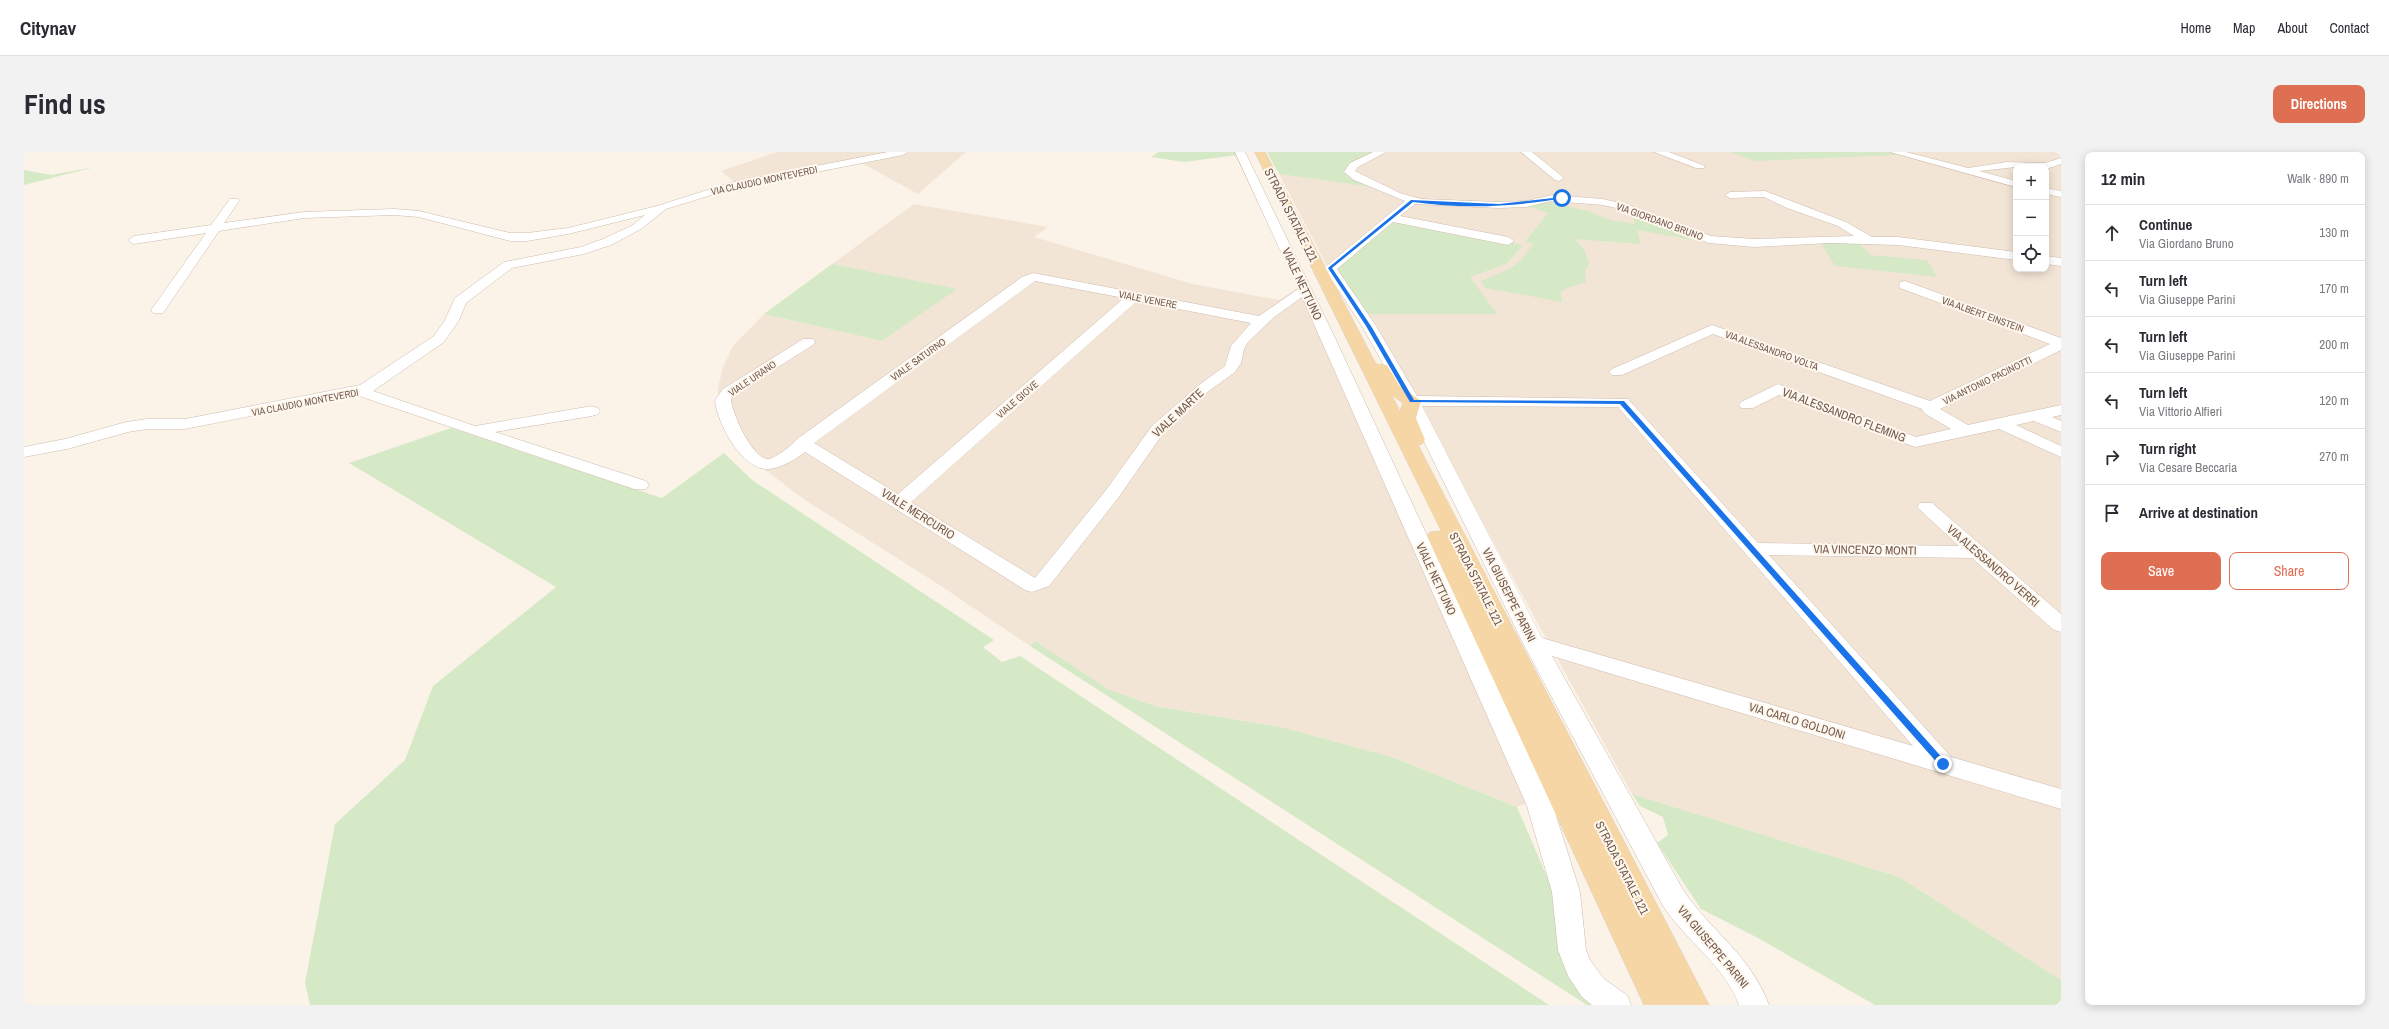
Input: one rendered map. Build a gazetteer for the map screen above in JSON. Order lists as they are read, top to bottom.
{
  "streets": {
    "main road": ["STRADA STATALE 121"],
    "street": [
      "VIA CLAUDIO MONTEVERDI",
      "VIA GIORDANO BRUNO",
      "VIALE NETTUNO",
      "VIALE VENERE",
      "VIA ALBERT EINSTEIN",
      "VIA ALESSANDRO VOLTA",
      "VIALE SATURNO",
      "VIALE URANO",
      "VIA ANTONIO PACINOTTI",
      "VIALE GIOVE",
      "VIALE MARTE",
      "VIA ALESSANDRO FLEMING",
      "VIALE MERCURIO",
      "VIA VINCENZO MONTI",
      "VIA ALESSANDRO VERRI",
      "VIA GIUSEPPE PARINI",
      "VIA CARLO GOLDONI"
    ]
  },
  "crossings": [
    ["VIA GIORDANO BRUNO", "VIA GIUSEPPE PARINI"],
    ["VIALE NETTUNO", "VIALE MARTE"],
    ["VIALE VENERE", "VIALE SATURNO"],
    ["VIALE VENERE", "VIALE GIOVE"],
    ["VIALE VENERE", "VIALE MARTE"],
    ["VIA ALBERT EINSTEIN", "VIA ANTONIO PACINOTTI"],
    ["VIA ALESSANDRO VOLTA", "VIA ANTONIO PACINOTTI"],
    ["VIALE SATURNO", "VIALE URANO"],
    ["VIALE SATURNO", "VIALE MERCURIO"],
    ["VIALE URANO", "VIALE MERCURIO"],
    ["VIA ANTONIO PACINOTTI", "VIA ALESSANDRO FLEMING"],
    ["VIALE GIOVE", "VIALE MERCURIO"],
    ["VIALE MARTE", "VIALE MERCURIO"],
    ["VIA VINCENZO MONTI", "VIA ALESSANDRO VERRI"],
    ["VIA GIUSEPPE PARINI", "VIA CARLO GOLDONI"]
  ],
  "page": {
    "header": "Citynav",
    "nav": [
      "Home",
      "Map",
      "About",
      "Contact"
    ],
    "title": "Find us",
    "buttons": [
      "Directions",
      ["Save", "Share"]
    ],
    "heading": ["12 min", "Walk · 890 m"],
    "map_buttons": ["+", "−"],
    "list": [
      ["Continue", "Via Giordano Bruno", "130 m"],
      ["Turn left", "Via Giuseppe Parini", "170 m"],
      ["Turn left", "Via Giuseppe Parini", "200 m"],
      ["Turn left", "Via Vittorio Alfieri", "120 m"],
      ["Turn right", "Via Cesare Beccaria", "270 m"],
      "Arrive at destination"
    ]
  }
}
